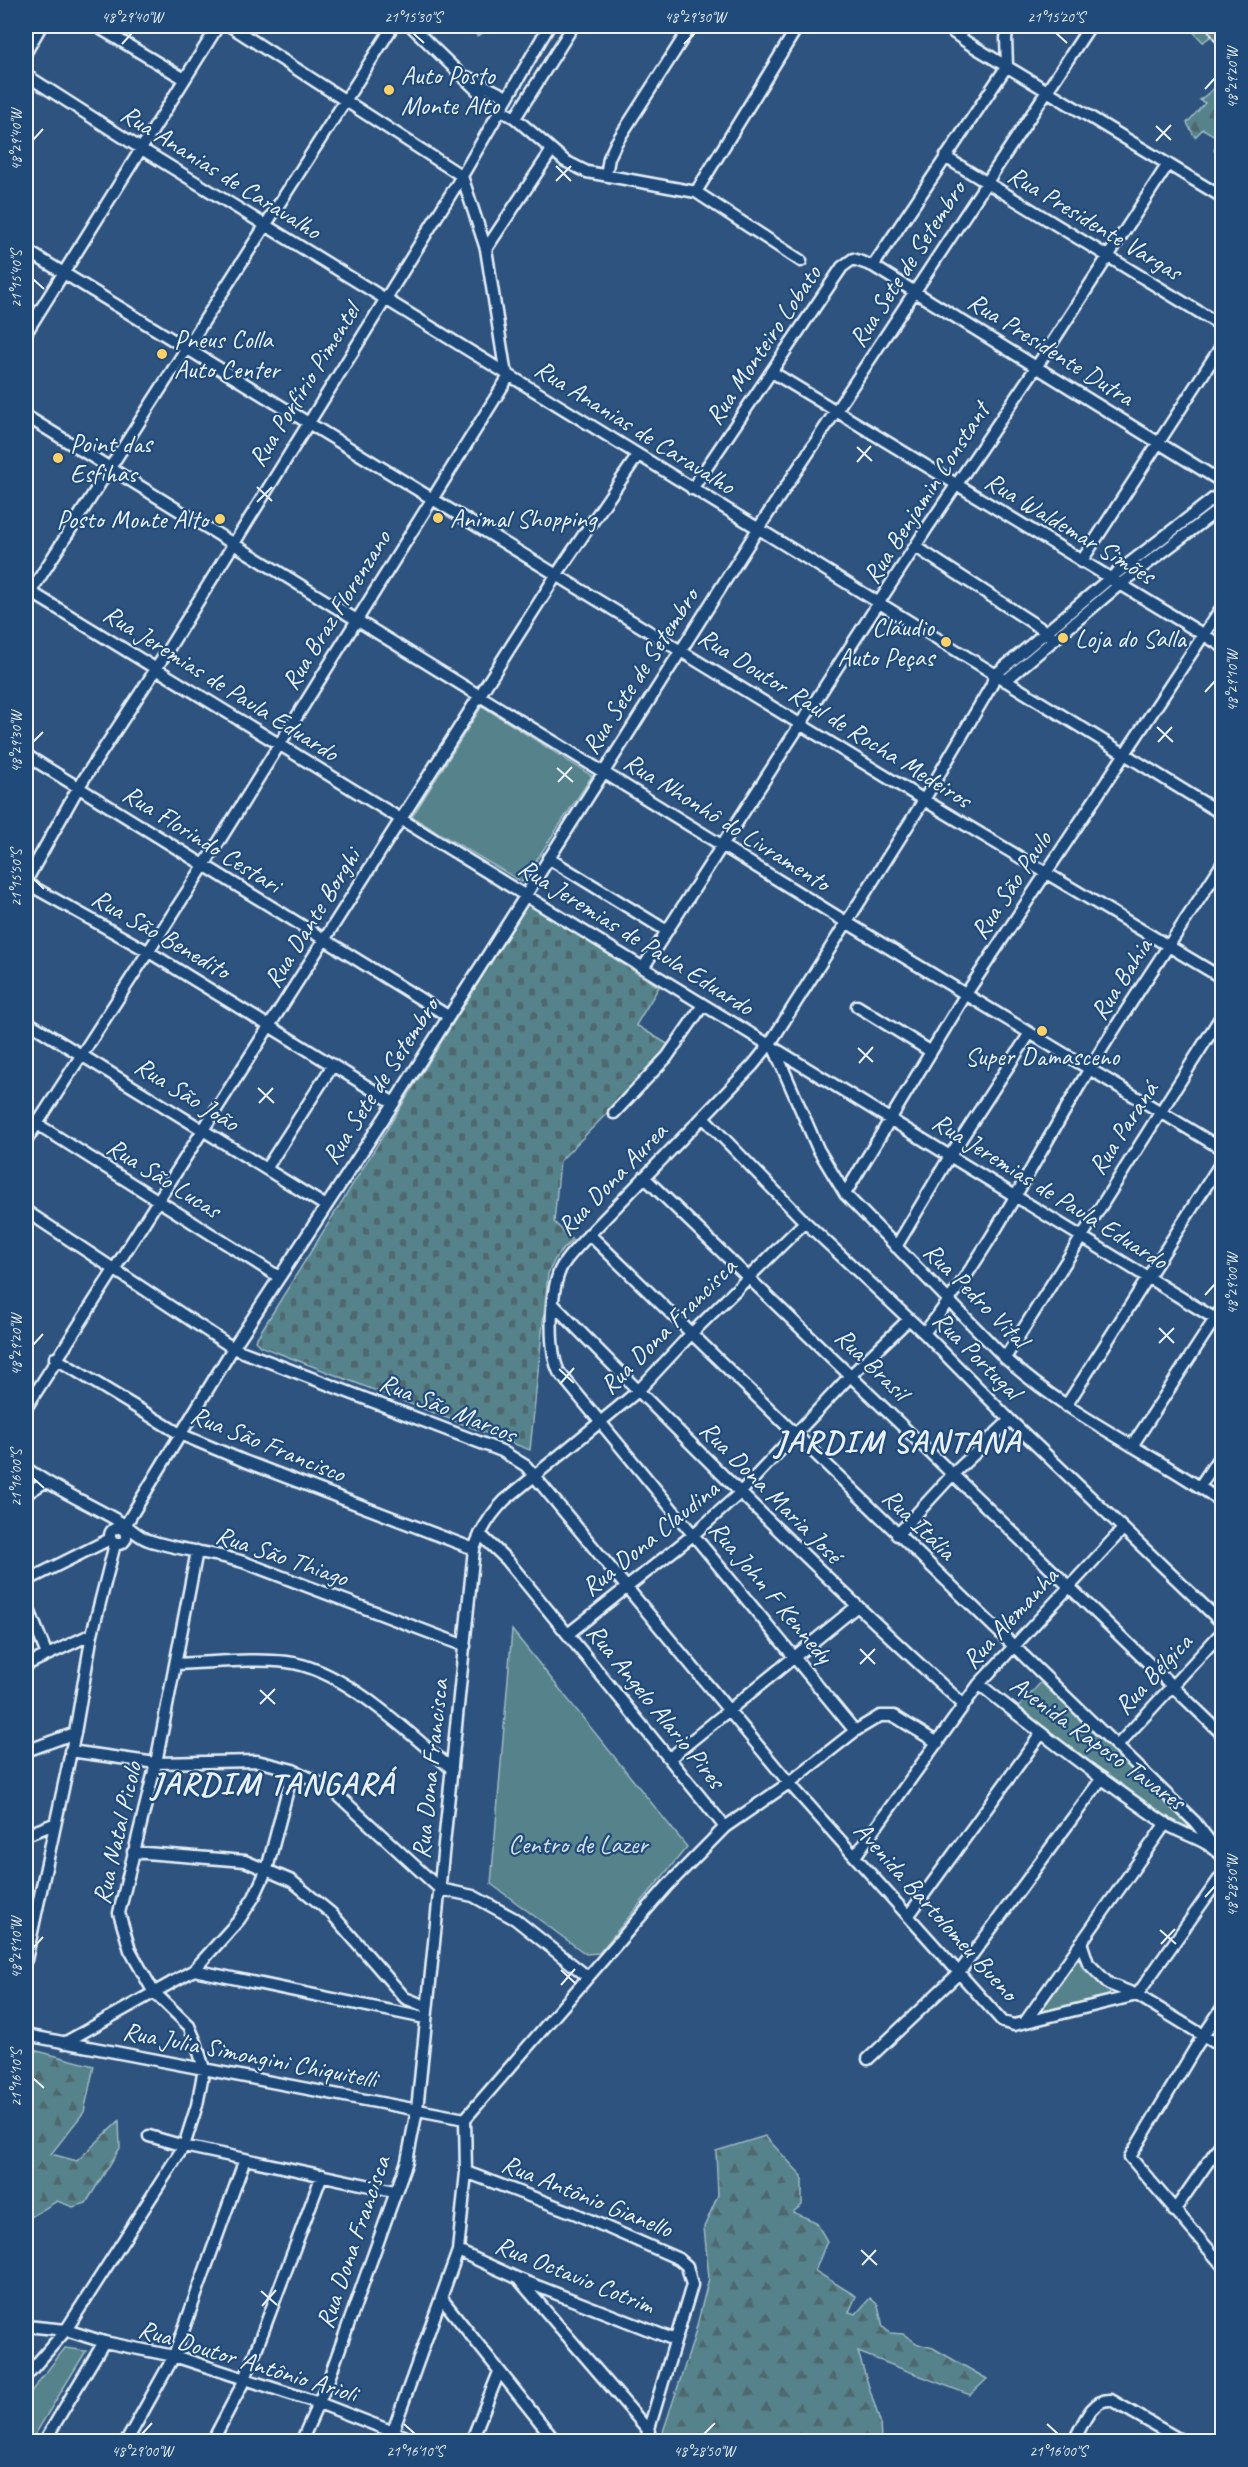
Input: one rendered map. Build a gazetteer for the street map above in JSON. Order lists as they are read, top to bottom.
{
  "streets": {
    "street": [
      "Rua Ananias de Caravalho",
      "Rua Presidente Vargas",
      "Rua Sete de Setembro",
      "Rua Monteiro Lobato",
      "Rua Presidente Dutra",
      "Rua Porfírio Pimentel",
      "Rua Benjamin Constant",
      "Rua Waldemar Simões",
      "Rua Braz Florenzano",
      "Rua Jeremias de Paula Eduardo",
      "Rua Doutor Raul de Rocha Medeiros",
      "Rua Nhonhô do Livramento",
      "Rua Florindo Cestari",
      "Rua São Paulo",
      "Rua Dante Borghi",
      "Rua São Benedito",
      "Rua Bahia",
      "Rua São João",
      "Rua Paraná",
      "Rua São Lucas",
      "Rua Dona Aurea",
      "Rua Pedro Vital",
      "Rua Dona Francisca",
      "Rua Portugal",
      "Rua Brasil",
      "Rua São Marcos",
      "Rua São Francisco",
      "Rua Dona Maria José",
      "Rua Itália",
      "Rua Dona Claudina",
      "Rua São Thiago",
      "Rua John F Kennedy",
      "Rua Alemanha",
      "Rua Bélgica",
      "Rua Angelo Alario Pires",
      "Avenida Raposo Tavares",
      "Rua Natal Picolo",
      "Avenida Bartolomeu Bueno",
      "Rua Julia Simongini Chiquitelli",
      "Rua Antônio Gianello",
      "Rua Octavio Cotrim",
      "Rua Doutor Antônio Arioli"
    ]
  },
  "crossings": [
    ["Rua Ananias de Caravalho", "Rua Sete de Setembro"],
    ["Rua Ananias de Caravalho", "Rua Monteiro Lobato"],
    ["Rua Ananias de Caravalho", "Rua Porfírio Pimentel"],
    ["Rua Ananias de Caravalho", "Rua Benjamin Constant"],
    ["Rua Ananias de Caravalho", "Rua Braz Florenzano"],
    ["Rua Ananias de Caravalho", "Rua São Paulo"],
    ["Rua Ananias de Caravalho", "Rua Dante Borghi"],
    ["Rua Ananias de Caravalho", "Rua Dona Aurea"],
    ["Rua Presidente Vargas", "Rua Sete de Setembro"],
    ["Rua Presidente Vargas", "Rua Benjamin Constant"],
    ["Rua Sete de Setembro", "Rua Presidente Dutra"],
    ["Rua Sete de Setembro", "Rua Waldemar Simões"],
    ["Rua Sete de Setembro", "Rua Jeremias de Paula Eduardo"],
    ["Rua Sete de Setembro", "Rua Doutor Raul de Rocha Medeiros"],
    ["Rua Sete de Setembro", "Rua Nhonhô do Livramento"],
    ["Rua Sete de Setembro", "Rua Florindo Cestari"],
    ["Rua Sete de Setembro", "Rua São Benedito"],
    ["Rua Sete de Setembro", "Rua São João"],
    ["Rua Sete de Setembro", "Rua São Lucas"],
    ["Rua Sete de Setembro", "Rua São Marcos"],
    ["Rua Sete de Setembro", "Rua São Francisco"],
    ["Rua Sete de Setembro", "Rua São Thiago"],
    ["Rua Monteiro Lobato", "Rua Presidente Dutra"],
    ["Rua Monteiro Lobato", "Rua Waldemar Simões"],
    ["Rua Presidente Dutra", "Rua Benjamin Constant"],
    ["Rua Porfírio Pimentel", "Rua Jeremias de Paula Eduardo"],
    ["Rua Porfírio Pimentel", "Rua Doutor Raul de Rocha Medeiros"],
    ["Rua Porfírio Pimentel", "Rua Nhonhô do Livramento"],
    ["Rua Porfírio Pimentel", "Rua Florindo Cestari"],
    ["Rua Porfírio Pimentel", "Rua São Benedito"],
    ["Rua Benjamin Constant", "Rua Waldemar Simões"],
    ["Rua Benjamin Constant", "Rua Jeremias de Paula Eduardo"],
    ["Rua Benjamin Constant", "Rua Doutor Raul de Rocha Medeiros"],
    ["Rua Benjamin Constant", "Rua Nhonhô do Livramento"],
    ["Rua Waldemar Simões", "Rua São Paulo"],
    ["Rua Braz Florenzano", "Rua Jeremias de Paula Eduardo"],
    ["Rua Braz Florenzano", "Rua Doutor Raul de Rocha Medeiros"],
    ["Rua Braz Florenzano", "Rua Nhonhô do Livramento"],
    ["Rua Braz Florenzano", "Rua Florindo Cestari"],
    ["Rua Braz Florenzano", "Rua São Benedito"],
    ["Rua Braz Florenzano", "Rua São João"],
    ["Rua Braz Florenzano", "Rua São Lucas"],
    ["Rua Jeremias de Paula Eduardo", "Rua São Paulo"],
    ["Rua Jeremias de Paula Eduardo", "Rua Dante Borghi"],
    ["Rua Jeremias de Paula Eduardo", "Rua Bahia"],
    ["Rua Jeremias de Paula Eduardo", "Rua Paraná"],
    ["Rua Jeremias de Paula Eduardo", "Rua Dona Aurea"],
    ["Rua Jeremias de Paula Eduardo", "Rua Pedro Vital"],
    ["Rua Doutor Raul de Rocha Medeiros", "Rua São Paulo"],
    ["Rua Doutor Raul de Rocha Medeiros", "Rua Dante Borghi"],
    ["Rua Doutor Raul de Rocha Medeiros", "Rua Bahia"],
    ["Rua Doutor Raul de Rocha Medeiros", "Rua Dona Aurea"],
    ["Rua Nhonhô do Livramento", "Rua São Paulo"],
    ["Rua Nhonhô do Livramento", "Rua Dante Borghi"],
    ["Rua Nhonhô do Livramento", "Rua Bahia"],
    ["Rua Nhonhô do Livramento", "Rua Paraná"],
    ["Rua Nhonhô do Livramento", "Rua Dona Aurea"],
    ["Rua Florindo Cestari", "Rua Dante Borghi"],
    ["Rua São Paulo", "Rua Pedro Vital"],
    ["Rua Dante Borghi", "Rua São Benedito"],
    ["Rua Dante Borghi", "Rua São João"],
    ["Rua Dante Borghi", "Rua São Lucas"],
    ["Rua Dante Borghi", "Rua São Marcos"],
    ["Rua Dante Borghi", "Rua São Francisco"],
    ["Rua Bahia", "Rua Pedro Vital"],
    ["Rua Bahia", "Rua Portugal"],
    ["Rua Paraná", "Rua Pedro Vital"],
    ["Rua Dona Aurea", "Rua Pedro Vital"],
    ["Rua Dona Aurea", "Rua Portugal"],
    ["Rua Dona Aurea", "Rua Brasil"],
    ["Rua Dona Aurea", "Rua Dona Maria José"],
    ["Rua Dona Aurea", "Rua Itália"],
    ["Rua Dona Aurea", "Rua John F Kennedy"],
    ["Rua Dona Francisca", "Rua Portugal"],
    ["Rua Dona Francisca", "Rua Brasil"],
    ["Rua Dona Francisca", "Rua São Marcos"],
    ["Rua Dona Francisca", "Rua São Francisco"],
    ["Rua Dona Francisca", "Rua Dona Maria José"],
    ["Rua Dona Francisca", "Rua Itália"],
    ["Rua Dona Francisca", "Rua São Thiago"],
    ["Rua Dona Francisca", "Rua John F Kennedy"],
    ["Rua Dona Francisca", "Rua Angelo Alario Pires"],
    ["Rua Dona Francisca", "Rua Julia Simongini Chiquitelli"],
    ["Rua Dona Francisca", "Rua Doutor Antônio Arioli"],
    ["Rua Portugal", "Rua Dona Claudina"],
    ["Rua Portugal", "Rua Alemanha"],
    ["Rua Brasil", "Rua Dona Claudina"],
    ["Rua Brasil", "Rua Alemanha"],
    ["Rua Brasil", "Rua Bélgica"],
    ["Rua São Marcos", "Rua Dona Claudina"],
    ["Rua São Marcos", "Avenida Bartolomeu Bueno"],
    ["Rua Dona Maria José", "Rua Dona Claudina"],
    ["Rua Dona Maria José", "Rua Alemanha"],
    ["Rua Itália", "Rua Dona Claudina"],
    ["Rua Itália", "Rua Alemanha"],
    ["Rua Itália", "Rua Bélgica"],
    ["Rua Itália", "Avenida Raposo Tavares"],
    ["Rua Dona Claudina", "Rua John F Kennedy"],
    ["Rua Dona Claudina", "Rua Angelo Alario Pires"],
    ["Rua São Thiago", "Rua Natal Picolo"],
    ["Rua Alemanha", "Avenida Raposo Tavares"],
    ["Rua Alemanha", "Avenida Bartolomeu Bueno"],
    ["Rua Natal Picolo", "Rua Julia Simongini Chiquitelli"],
    ["Rua Natal Picolo", "Rua Doutor Antônio Arioli"],
    ["Rua Antônio Gianello", "Rua Octavio Cotrim"]
  ],
  "districts": ["JARDIM SANTANA", "JARDIM TANGARÁ"],
  "parks": ["Centro de Lazer"],
  "places": [
    "Auto Posto Monte Alto",
    "Pneus Colla Auto Center",
    "Point das Esfihas",
    "Animal Shopping",
    "Posto Monte Alto",
    "Loja do Salla",
    "Cláudio Auto Peças",
    "Super Damasceno"
  ],
  "coordinates": [
    "48°29'40\"W",
    "21°15'30\"S",
    "48°29'30\"W",
    "21°15'20\"S",
    "48°29'20\"W",
    "21°15'40\"S",
    "48°29'10\"W",
    "21°15'50\"S",
    "48°29'00\"W",
    "21°16'00\"S",
    "48°28'50\"W",
    "21°16'10\"S"
  ]
}
